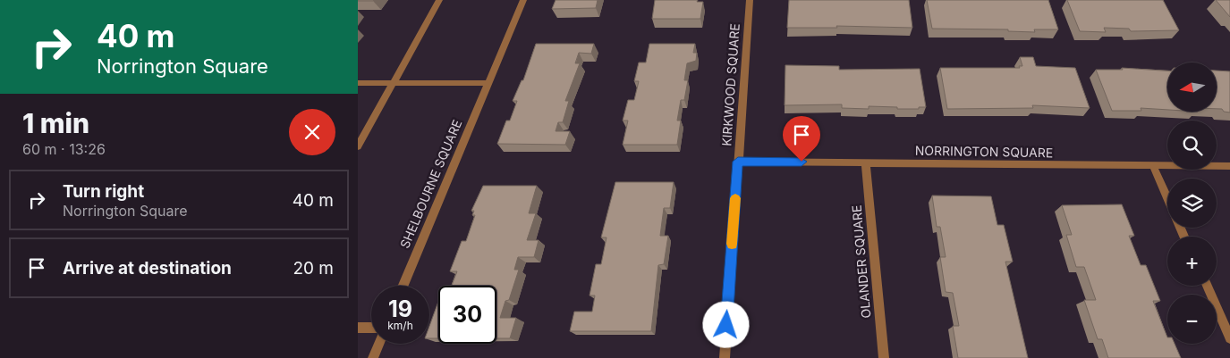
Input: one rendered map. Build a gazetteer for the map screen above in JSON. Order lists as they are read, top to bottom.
{
  "streets": {
    "street": [
      "KIRKWOOD SQUARE",
      "NORRINGTON SQUARE",
      "SHELBOURNE SQUARE",
      "OLANDER SQUARE"
    ]
  },
  "crossings": [
    ["KIRKWOOD SQUARE", "NORRINGTON SQUARE"],
    ["NORRINGTON SQUARE", "OLANDER SQUARE"]
  ],
  "north": "left",
  "page": {
    "turn": ["40 m", "Norrington Square"],
    "map_buttons": ["+", "−"],
    "heading": ["1 min", "60 m · 13:26"],
    "list": [
      {
        "name": "Turn right",
        "note": "Norrington Square",
        "value": "40 m"
      },
      {
        "name": "Arrive at destination",
        "value": "20 m"
      }
    ],
    "speed": "19 km/h",
    "limit": "30"
  }
}
